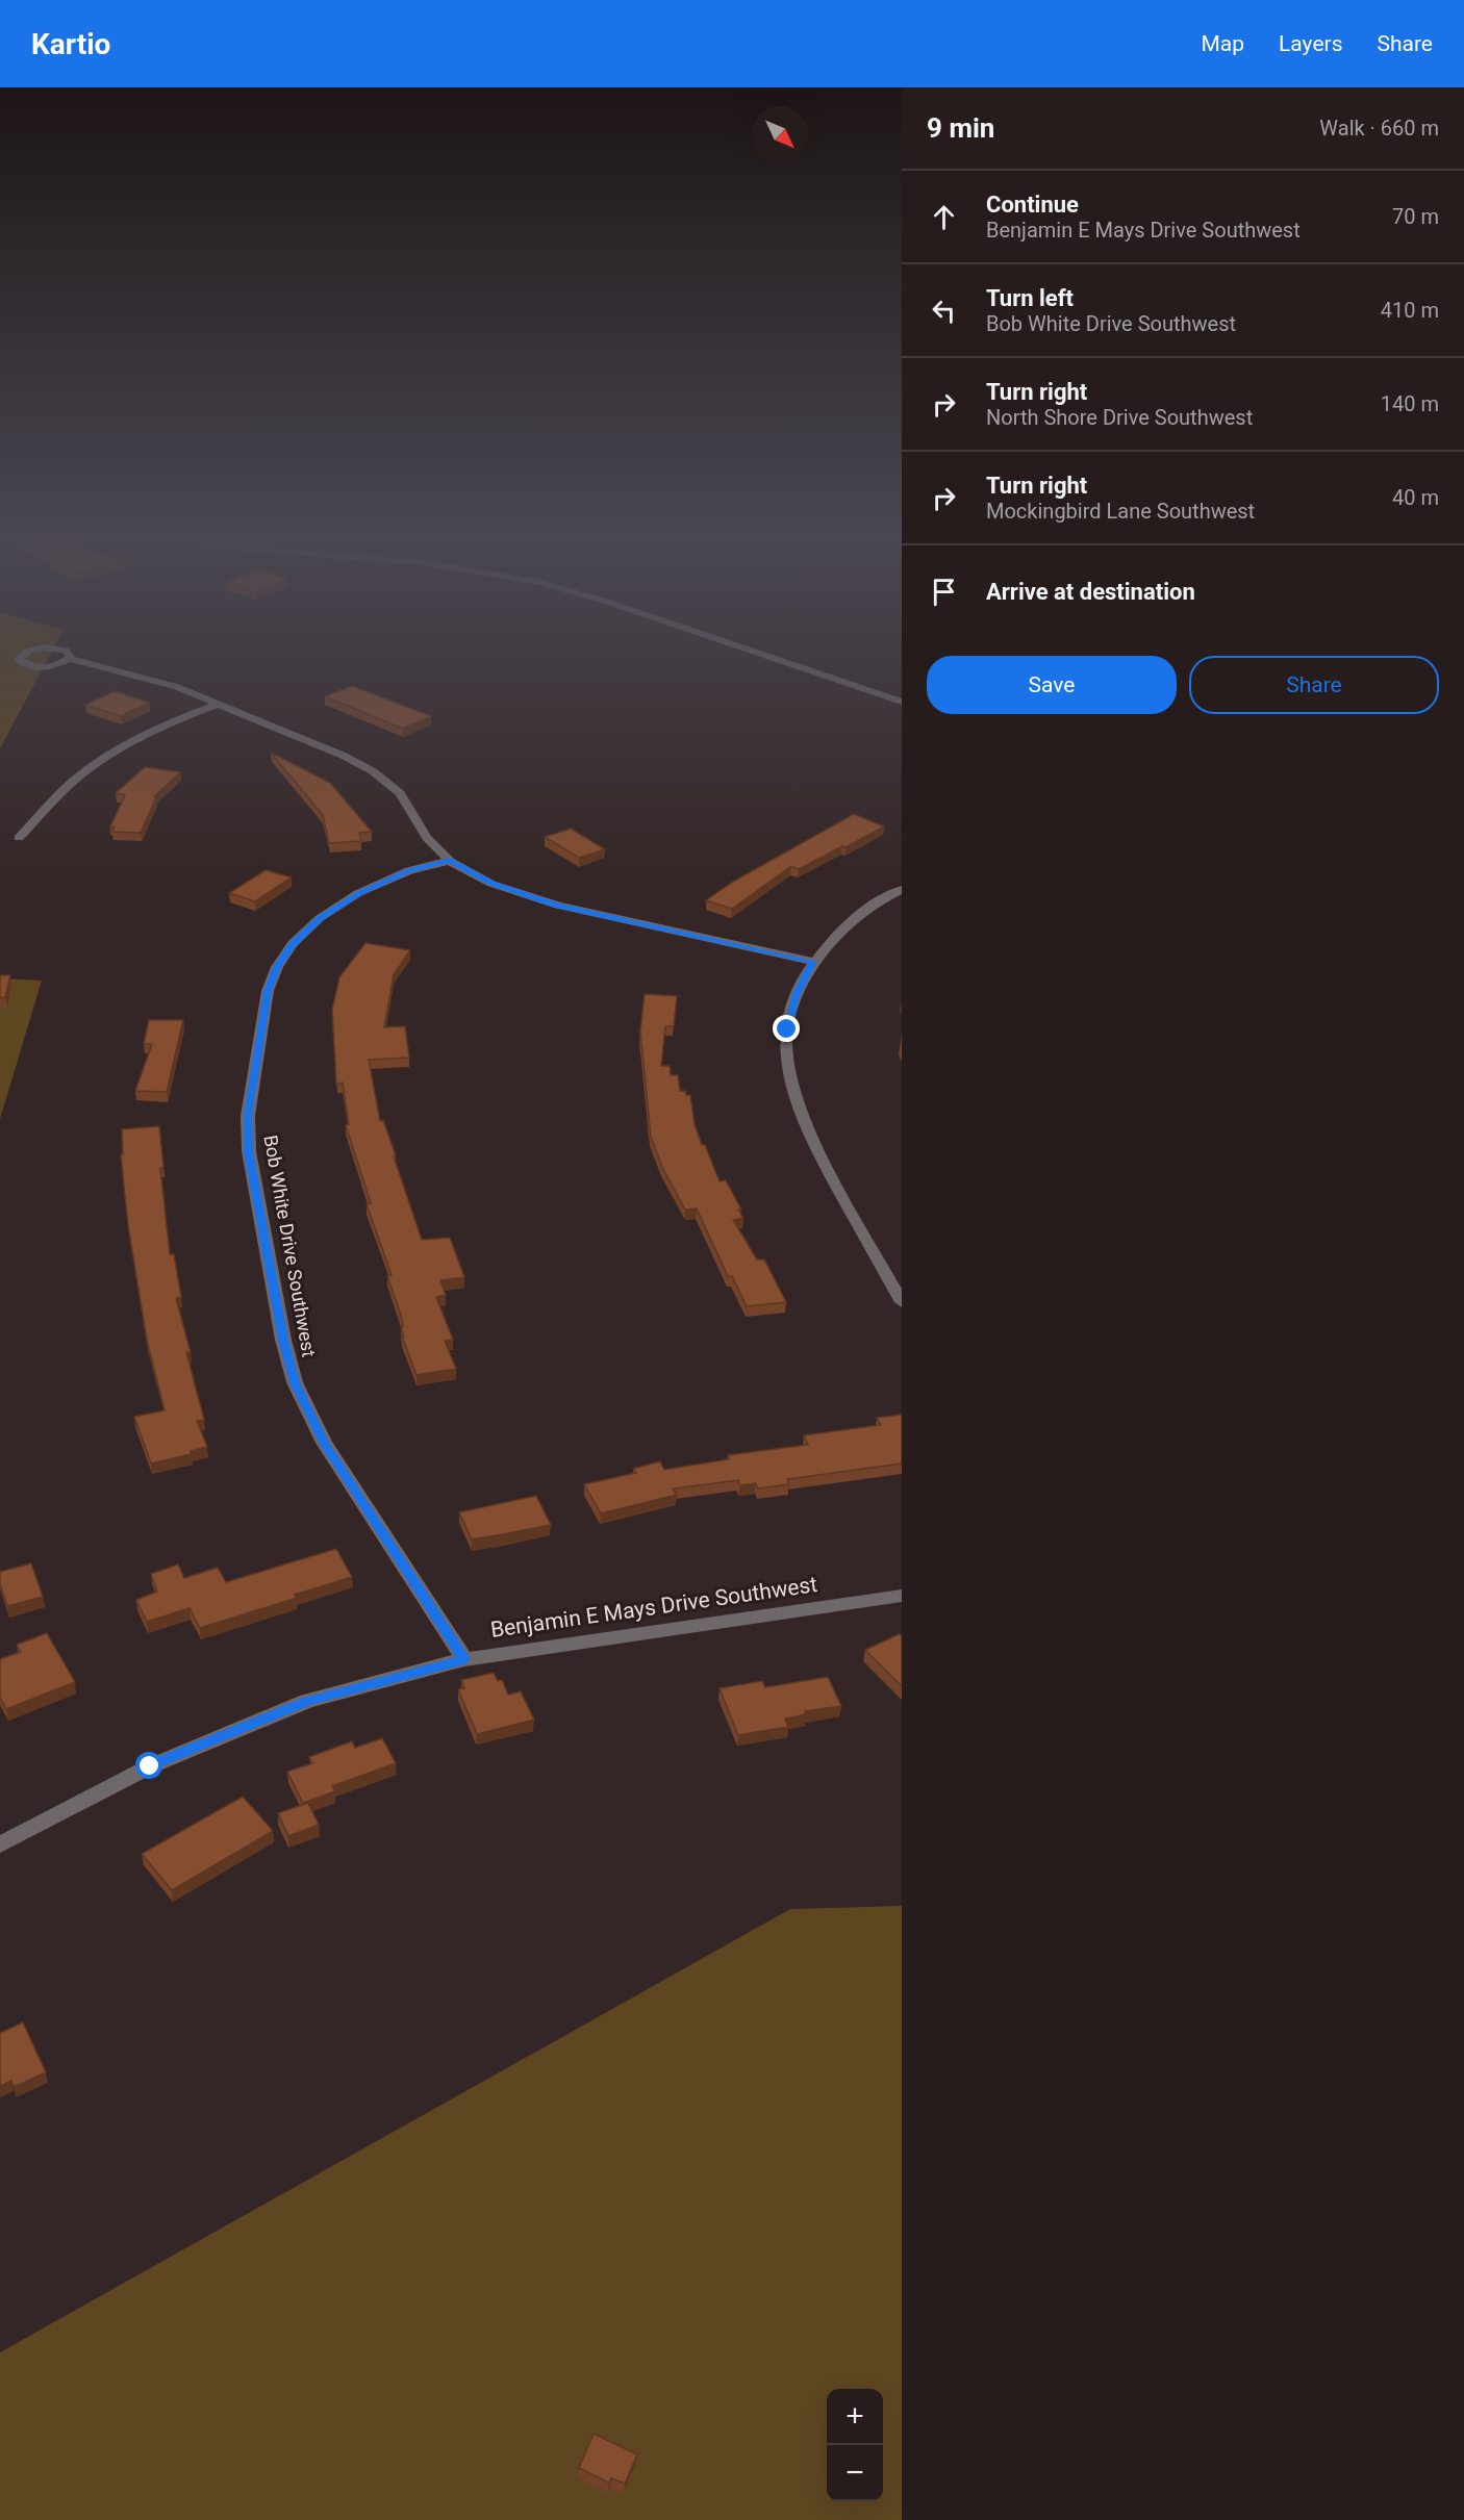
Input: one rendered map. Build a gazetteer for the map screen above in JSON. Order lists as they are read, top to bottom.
{
  "streets": {
    "street": ["Bob White Drive Southwest", "Benjamin E Mays Drive Southwest"]
  },
  "crossings": [
    ["Bob White Drive Southwest", "Benjamin E Mays Drive Southwest"]
  ],
  "north": "bottom right",
  "page": {
    "header": "Kartio",
    "nav": ["Map", "Layers", "Share"],
    "heading": ["9 min", "Walk · 660 m"],
    "list": [
      ["Continue", "Benjamin E Mays Drive Southwest", "70 m"],
      ["Turn left", "Bob White Drive Southwest", "410 m"],
      ["Turn right", "North Shore Drive Southwest", "140 m"],
      ["Turn right", "Mockingbird Lane Southwest", "40 m"],
      "Arrive at destination"
    ],
    "buttons": ["Save", "Share"],
    "map_buttons": ["+", "−"]
  }
}
